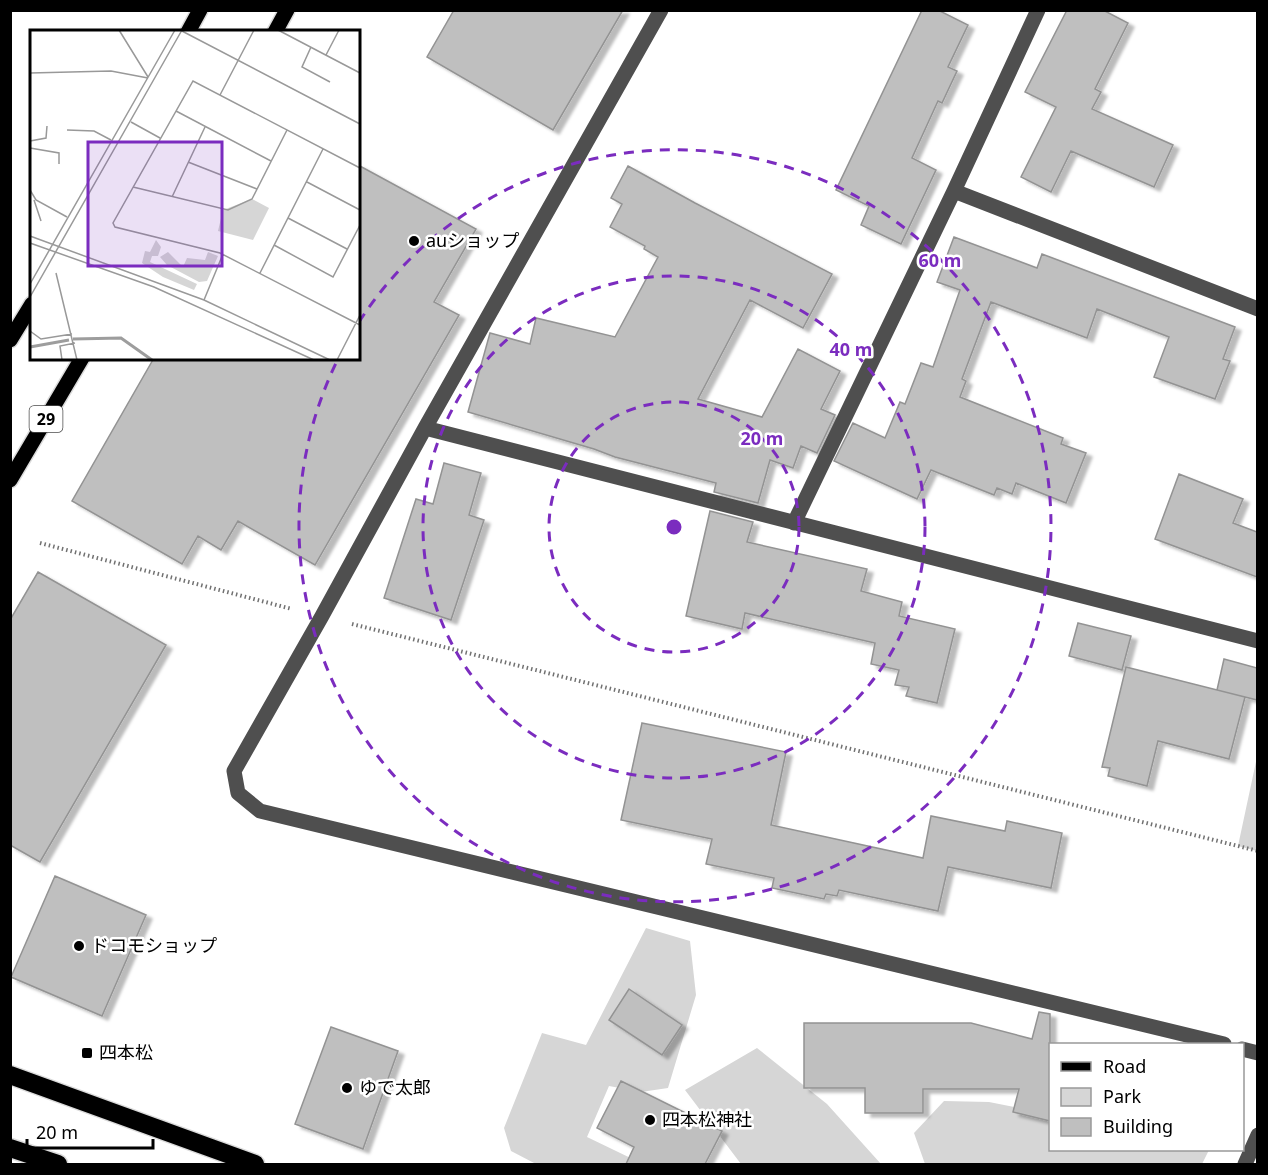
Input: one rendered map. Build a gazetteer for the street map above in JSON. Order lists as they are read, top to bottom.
{
  "streets": {
    "main road": ["29"]
  },
  "places": {
    "other": [
      "auショップ",
      "ドコモショップ",
      "ゆで太郎",
      "四本松神社"
    ],
    "transit": ["四本松"]
  },
  "legend": ["Road", "Park", "Building"],
  "scale_bar": "20 m",
  "rings": ["60 m", "40 m", "20 m"]
}
